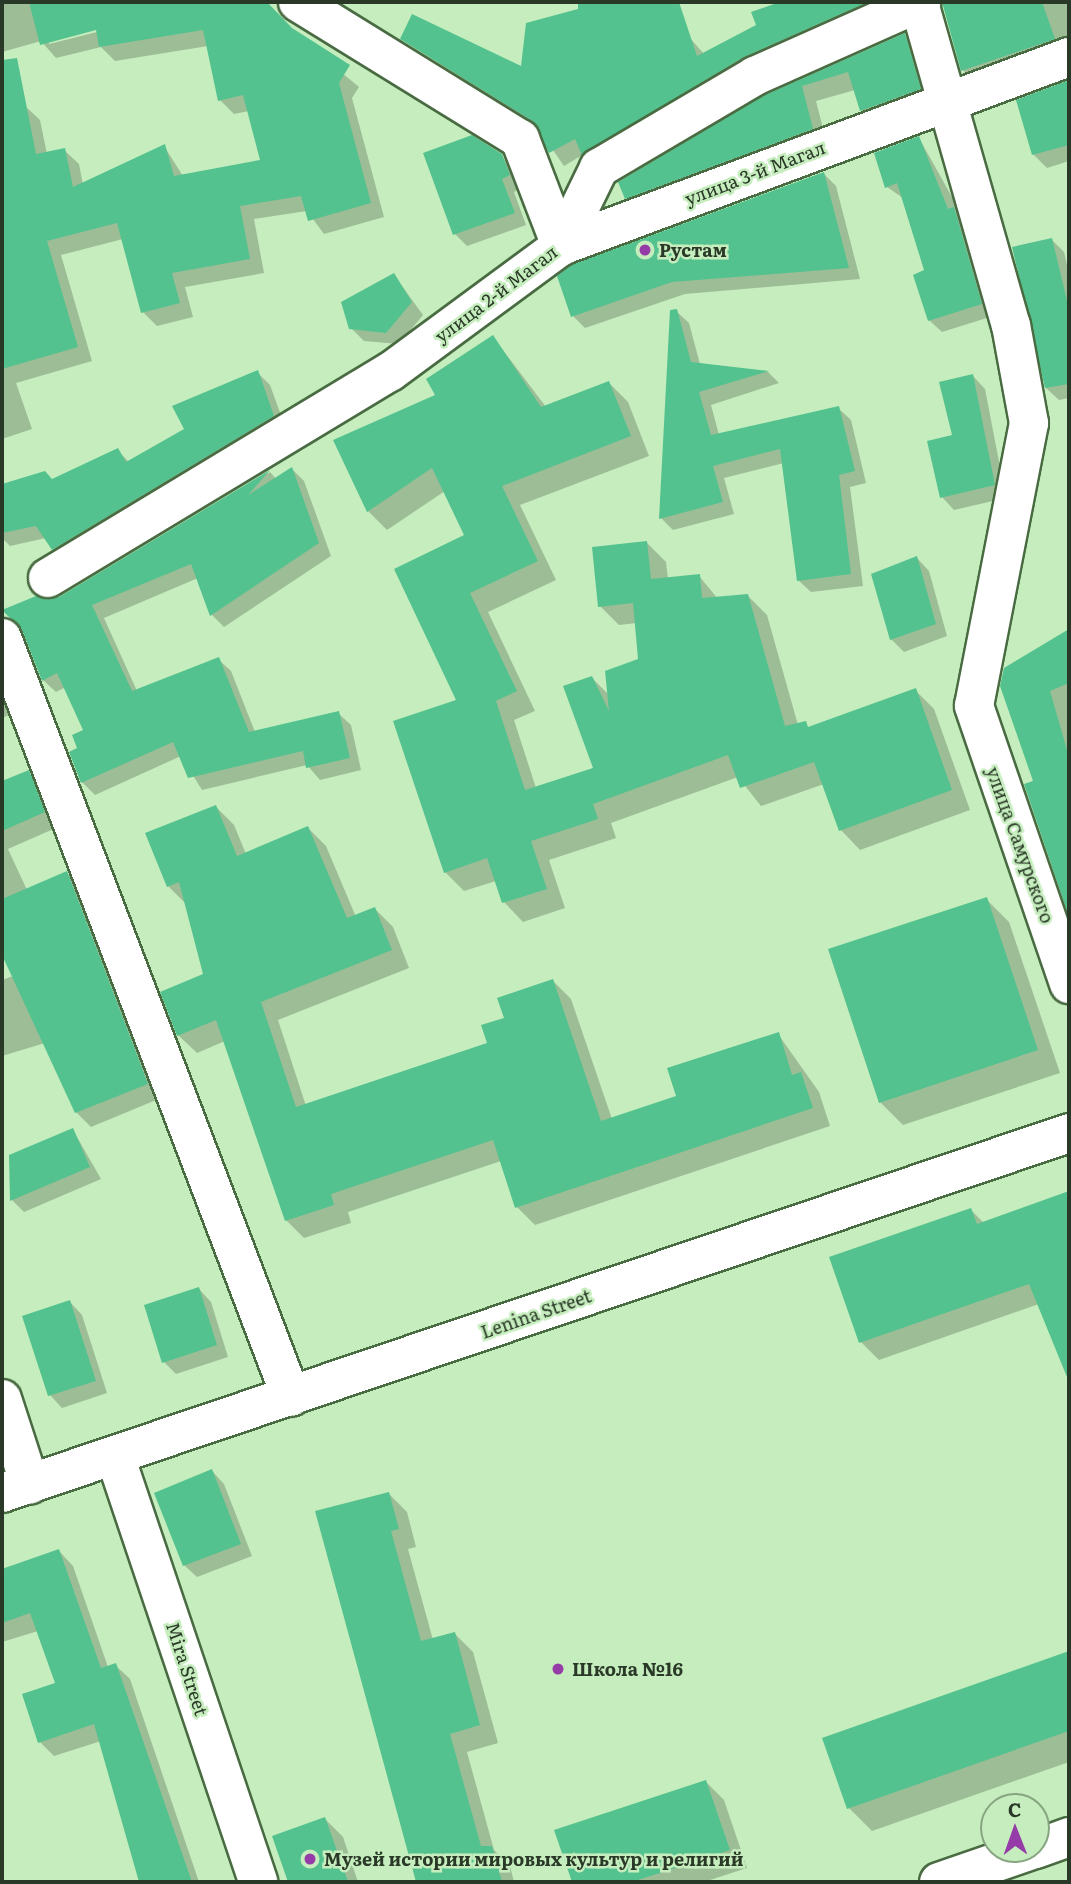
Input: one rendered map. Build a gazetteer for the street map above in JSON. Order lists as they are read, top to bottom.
{
  "streets": {
    "street": [
      "улица 3-й Магал",
      "улица 2-й Магал",
      "улица Самурского",
      "Lenina Street",
      "Mira Street"
    ]
  },
  "crossings": [
    ["улица 3-й Магал", "улица 2-й Магал"],
    ["улица 3-й Магал", "улица Самурского"],
    ["Lenina Street", "Mira Street"]
  ],
  "places": ["Рустам", "Школа №16", "Музей истории мировых культур и религий"],
  "north": "top"
}
